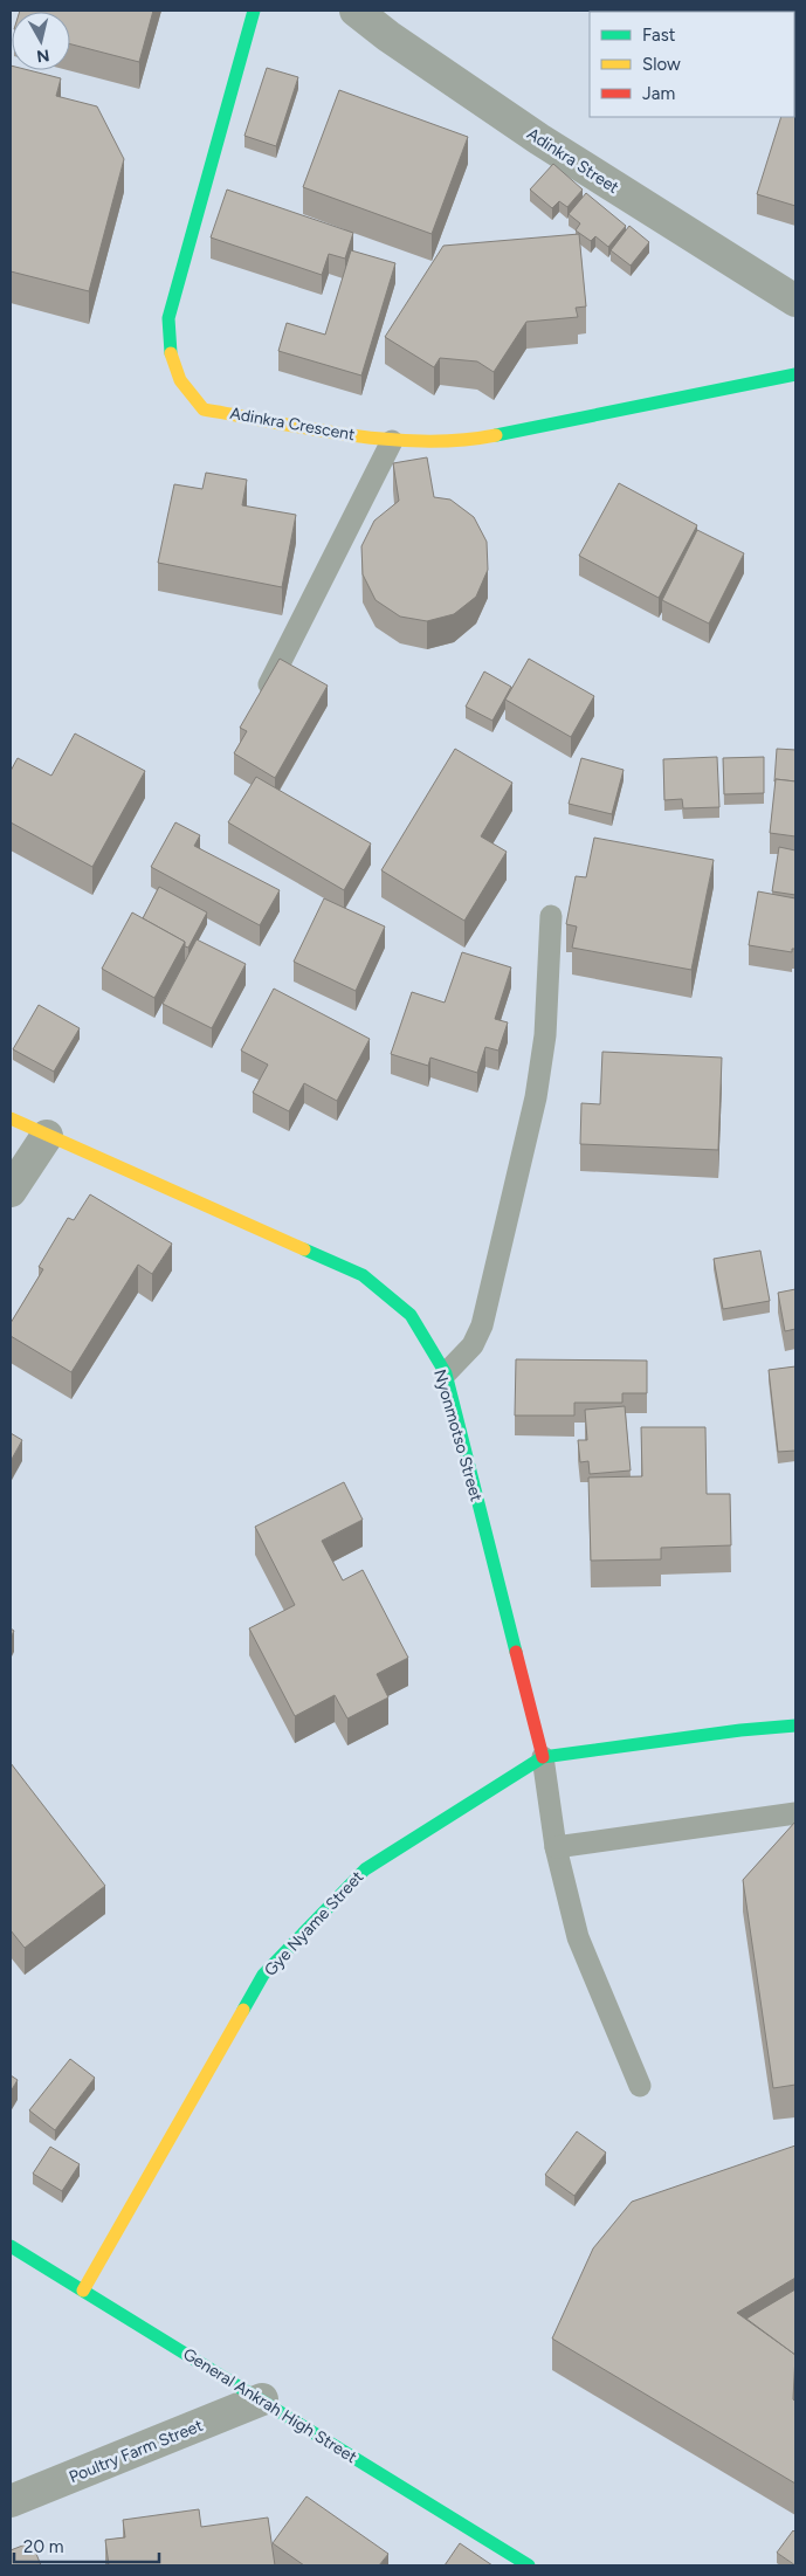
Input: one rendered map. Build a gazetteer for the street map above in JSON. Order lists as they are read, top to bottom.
{
  "streets": {
    "street": [
      "Adinkra Street",
      "Adinkra Crescent",
      "Nyonmotso Street",
      "Gye Nyame Street",
      "General Ankrah High Street",
      "Poultry Farm Street"
    ]
  },
  "crossings": [
    ["Nyonmotso Street", "Gye Nyame Street"],
    ["Gye Nyame Street", "General Ankrah High Street"],
    ["General Ankrah High Street", "Poultry Farm Street"]
  ],
  "legend": ["Fast", "Slow", "Jam"],
  "scale_bar": "20 m",
  "north": "bottom"
}
